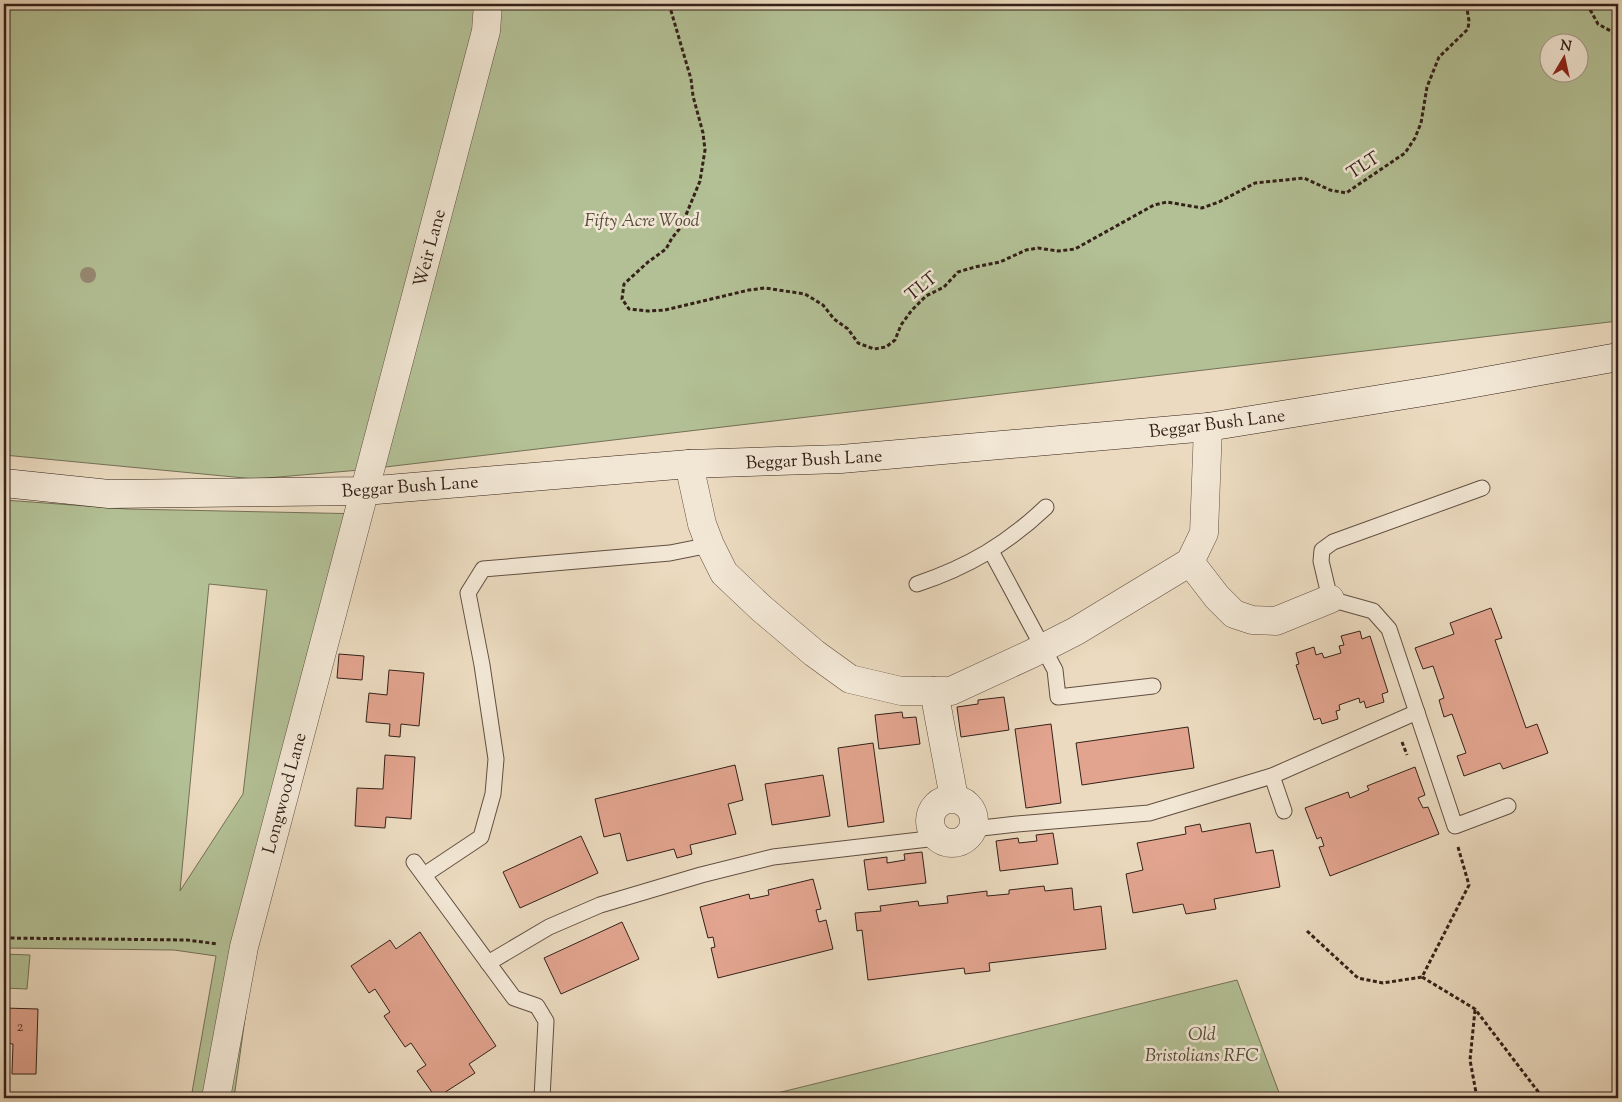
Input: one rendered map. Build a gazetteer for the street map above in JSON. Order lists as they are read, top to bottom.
{
  "streets": {
    "street": ["Weir Lane", "Beggar Bush Lane", "Longwood Lane"],
    "path": ["TLT"]
  },
  "crossings": [
    ["Weir Lane", "Beggar Bush Lane"],
    ["Weir Lane", "Longwood Lane"],
    ["Beggar Bush Lane", "Longwood Lane"]
  ],
  "parks": ["Fifty Acre Wood", "Old Bristolians RFC"],
  "house_numbers": ["2"],
  "north": "top"
}
